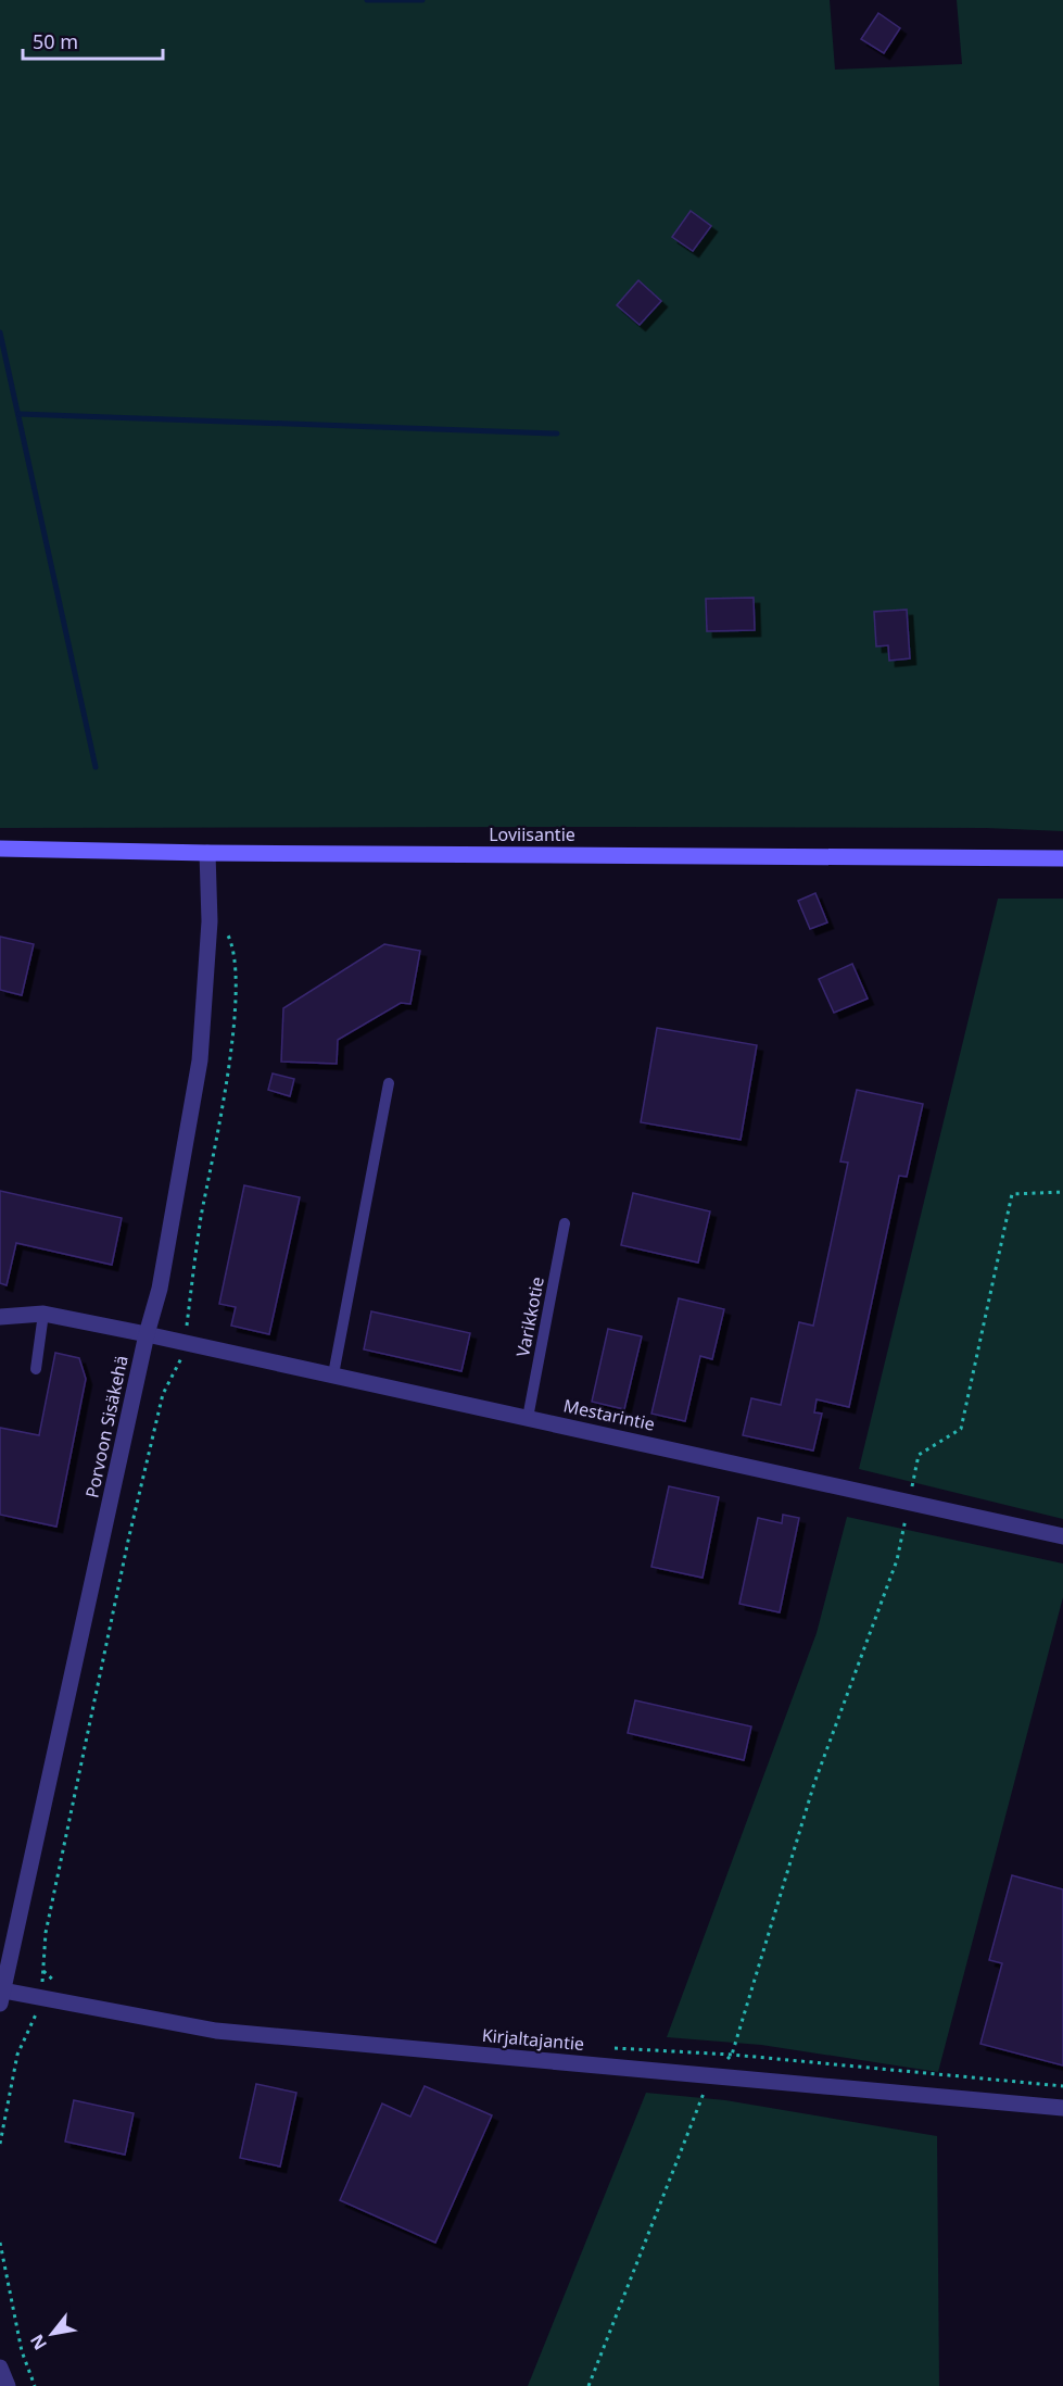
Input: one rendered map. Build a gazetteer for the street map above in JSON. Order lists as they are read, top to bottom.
{
  "streets": {
    "main road": ["Loviisantie"],
    "street": ["Mestarintie", "Porvoon Sisäkehä", "Kirjaltajantie"],
    "lane": ["Varikkotie"]
  },
  "crossings": [
    ["Loviisantie", "Porvoon Sisäkehä"],
    ["Varikkotie", "Mestarintie"],
    ["Mestarintie", "Porvoon Sisäkehä"],
    ["Porvoon Sisäkehä", "Kirjaltajantie"]
  ],
  "scale_bar": "50 m",
  "north": "bottom left"
}
